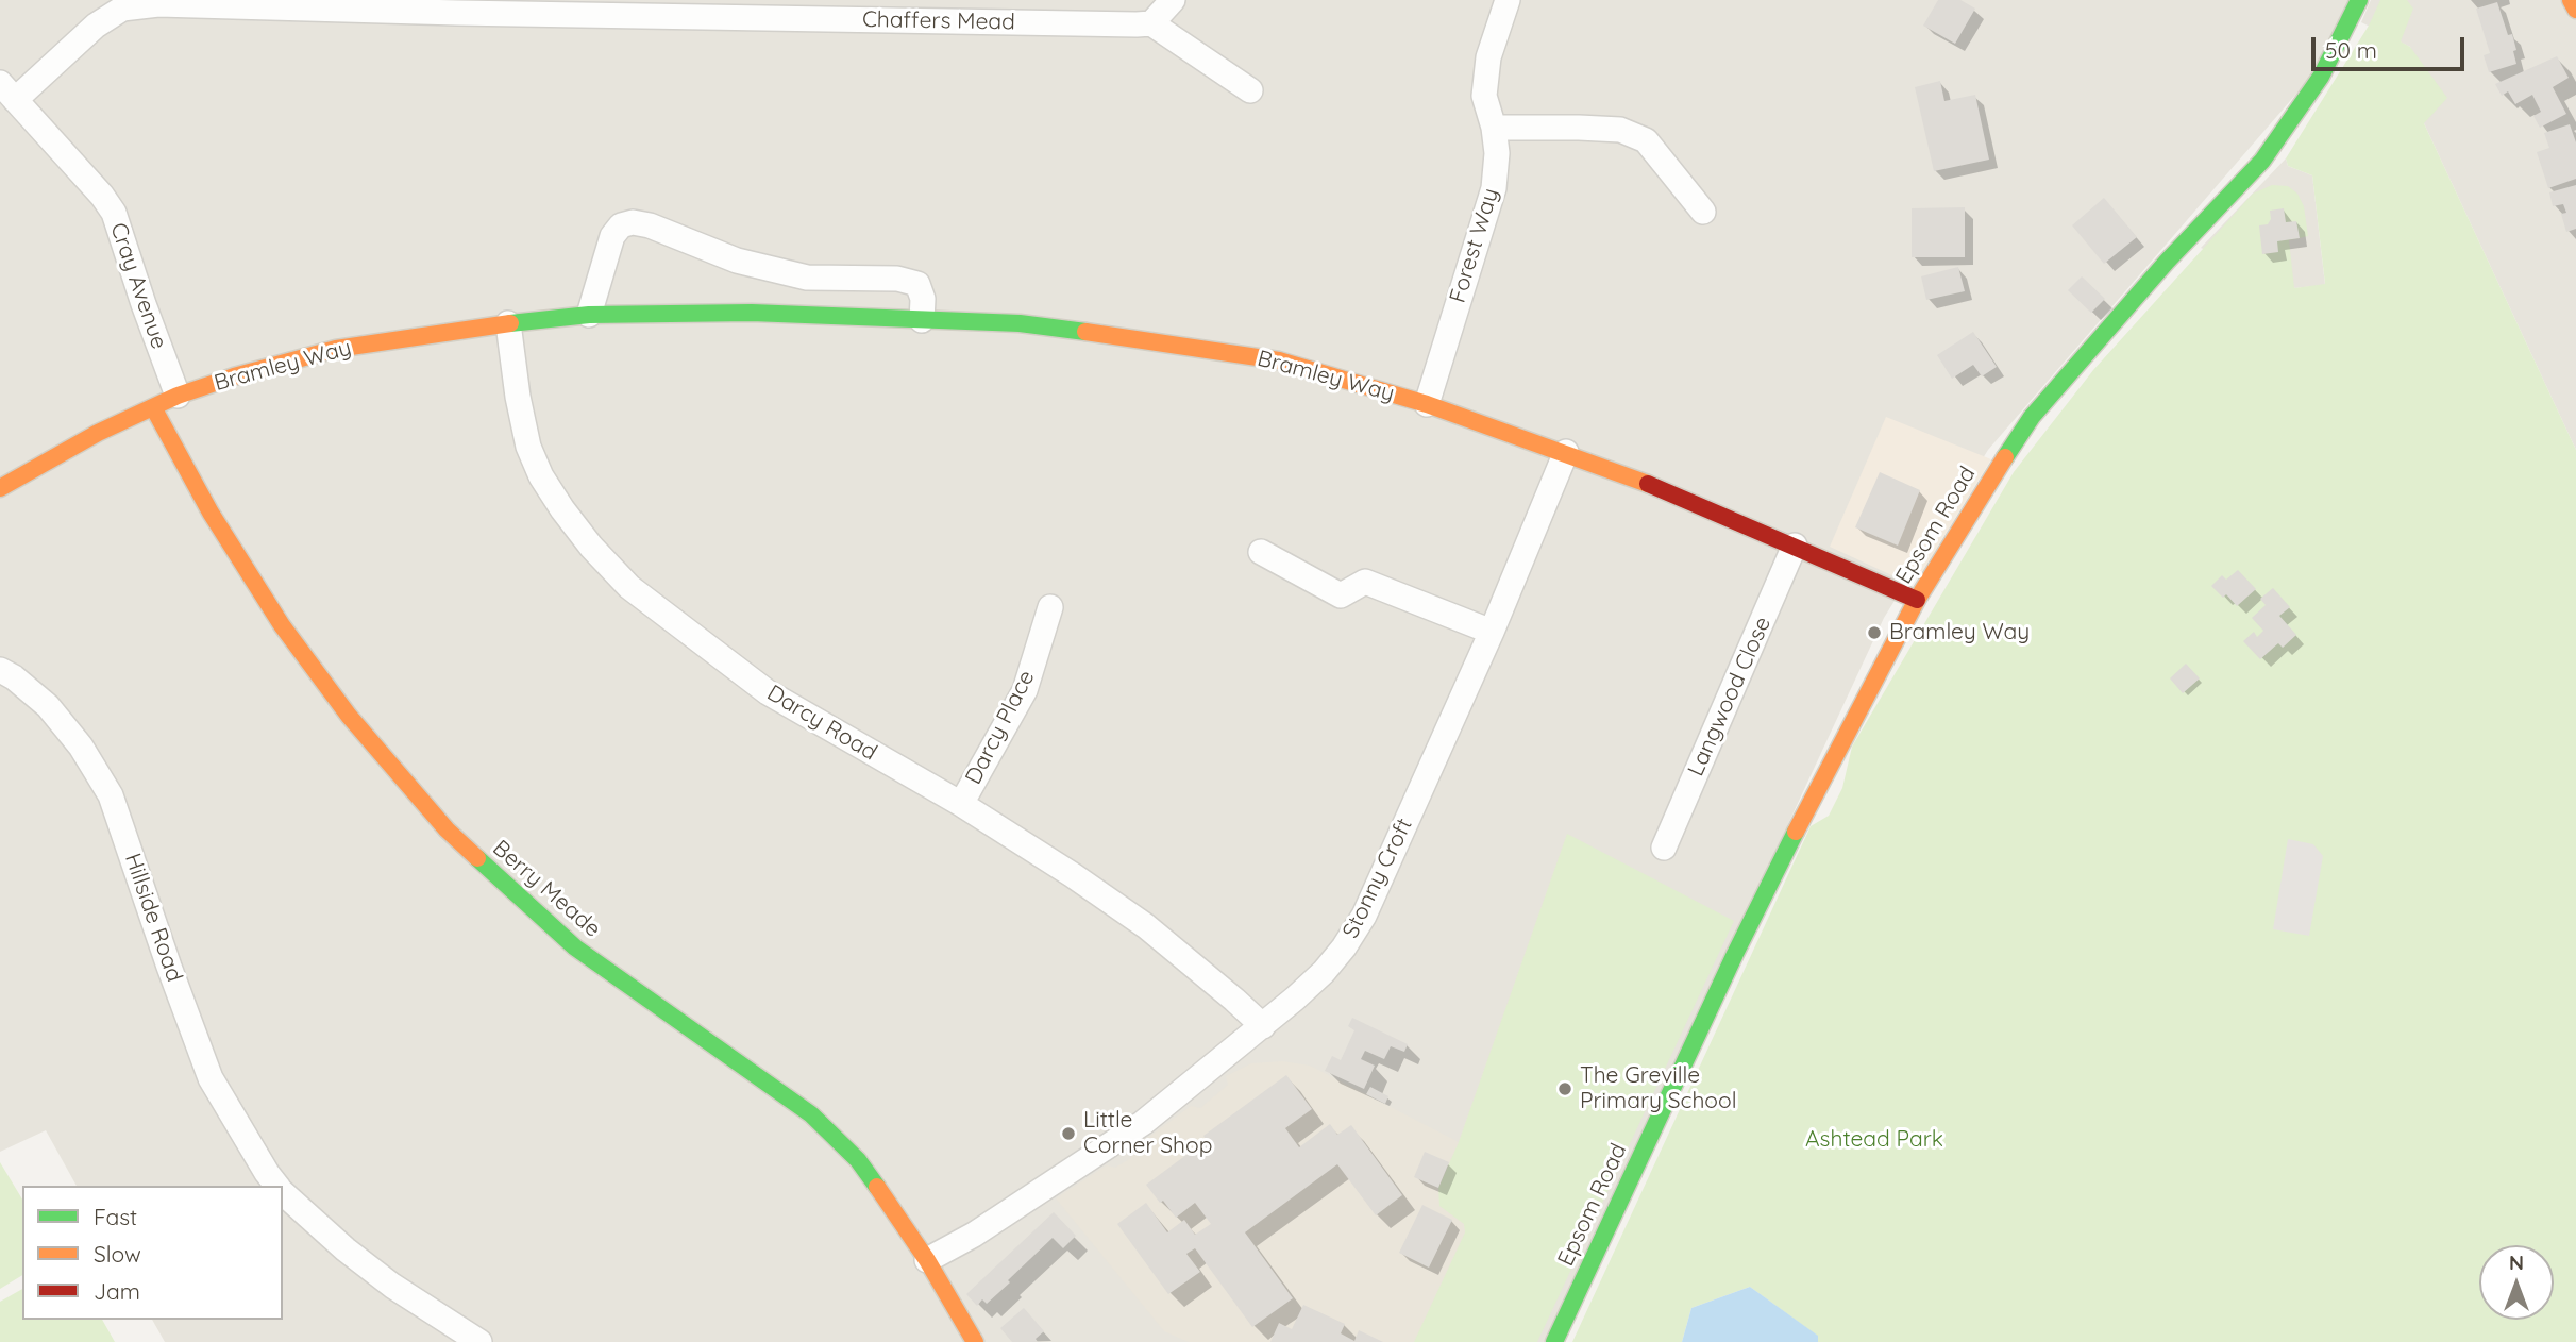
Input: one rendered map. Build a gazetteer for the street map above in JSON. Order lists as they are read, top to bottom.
{
  "streets": {
    "main road": ["Bramley Way", "Epsom Road", "Berry Meade"],
    "street": [
      "Chaffers Mead",
      "Forest Way",
      "Cray Avenue",
      "Langwood Close",
      "Darcy Road",
      "Darcy Place",
      "Stonny Croft",
      "Hillside Road"
    ]
  },
  "crossings": [
    ["Chaffers Mead", "Cray Avenue"],
    ["Forest Way", "Bramley Way"],
    ["Cray Avenue", "Bramley Way"],
    ["Bramley Way", "Epsom Road"],
    ["Bramley Way", "Langwood Close"],
    ["Bramley Way", "Darcy Road"],
    ["Bramley Way", "Stonny Croft"],
    ["Bramley Way", "Berry Meade"],
    ["Darcy Road", "Darcy Place"],
    ["Darcy Road", "Stonny Croft"],
    ["Stonny Croft", "Berry Meade"]
  ],
  "parks": ["Ashtead Park"],
  "places": ["Bramley Way", "The Greville Primary School", "Little Corner Shop"],
  "legend": ["Fast", "Slow", "Jam"],
  "scale_bar": "50 m",
  "north": "top"
}
